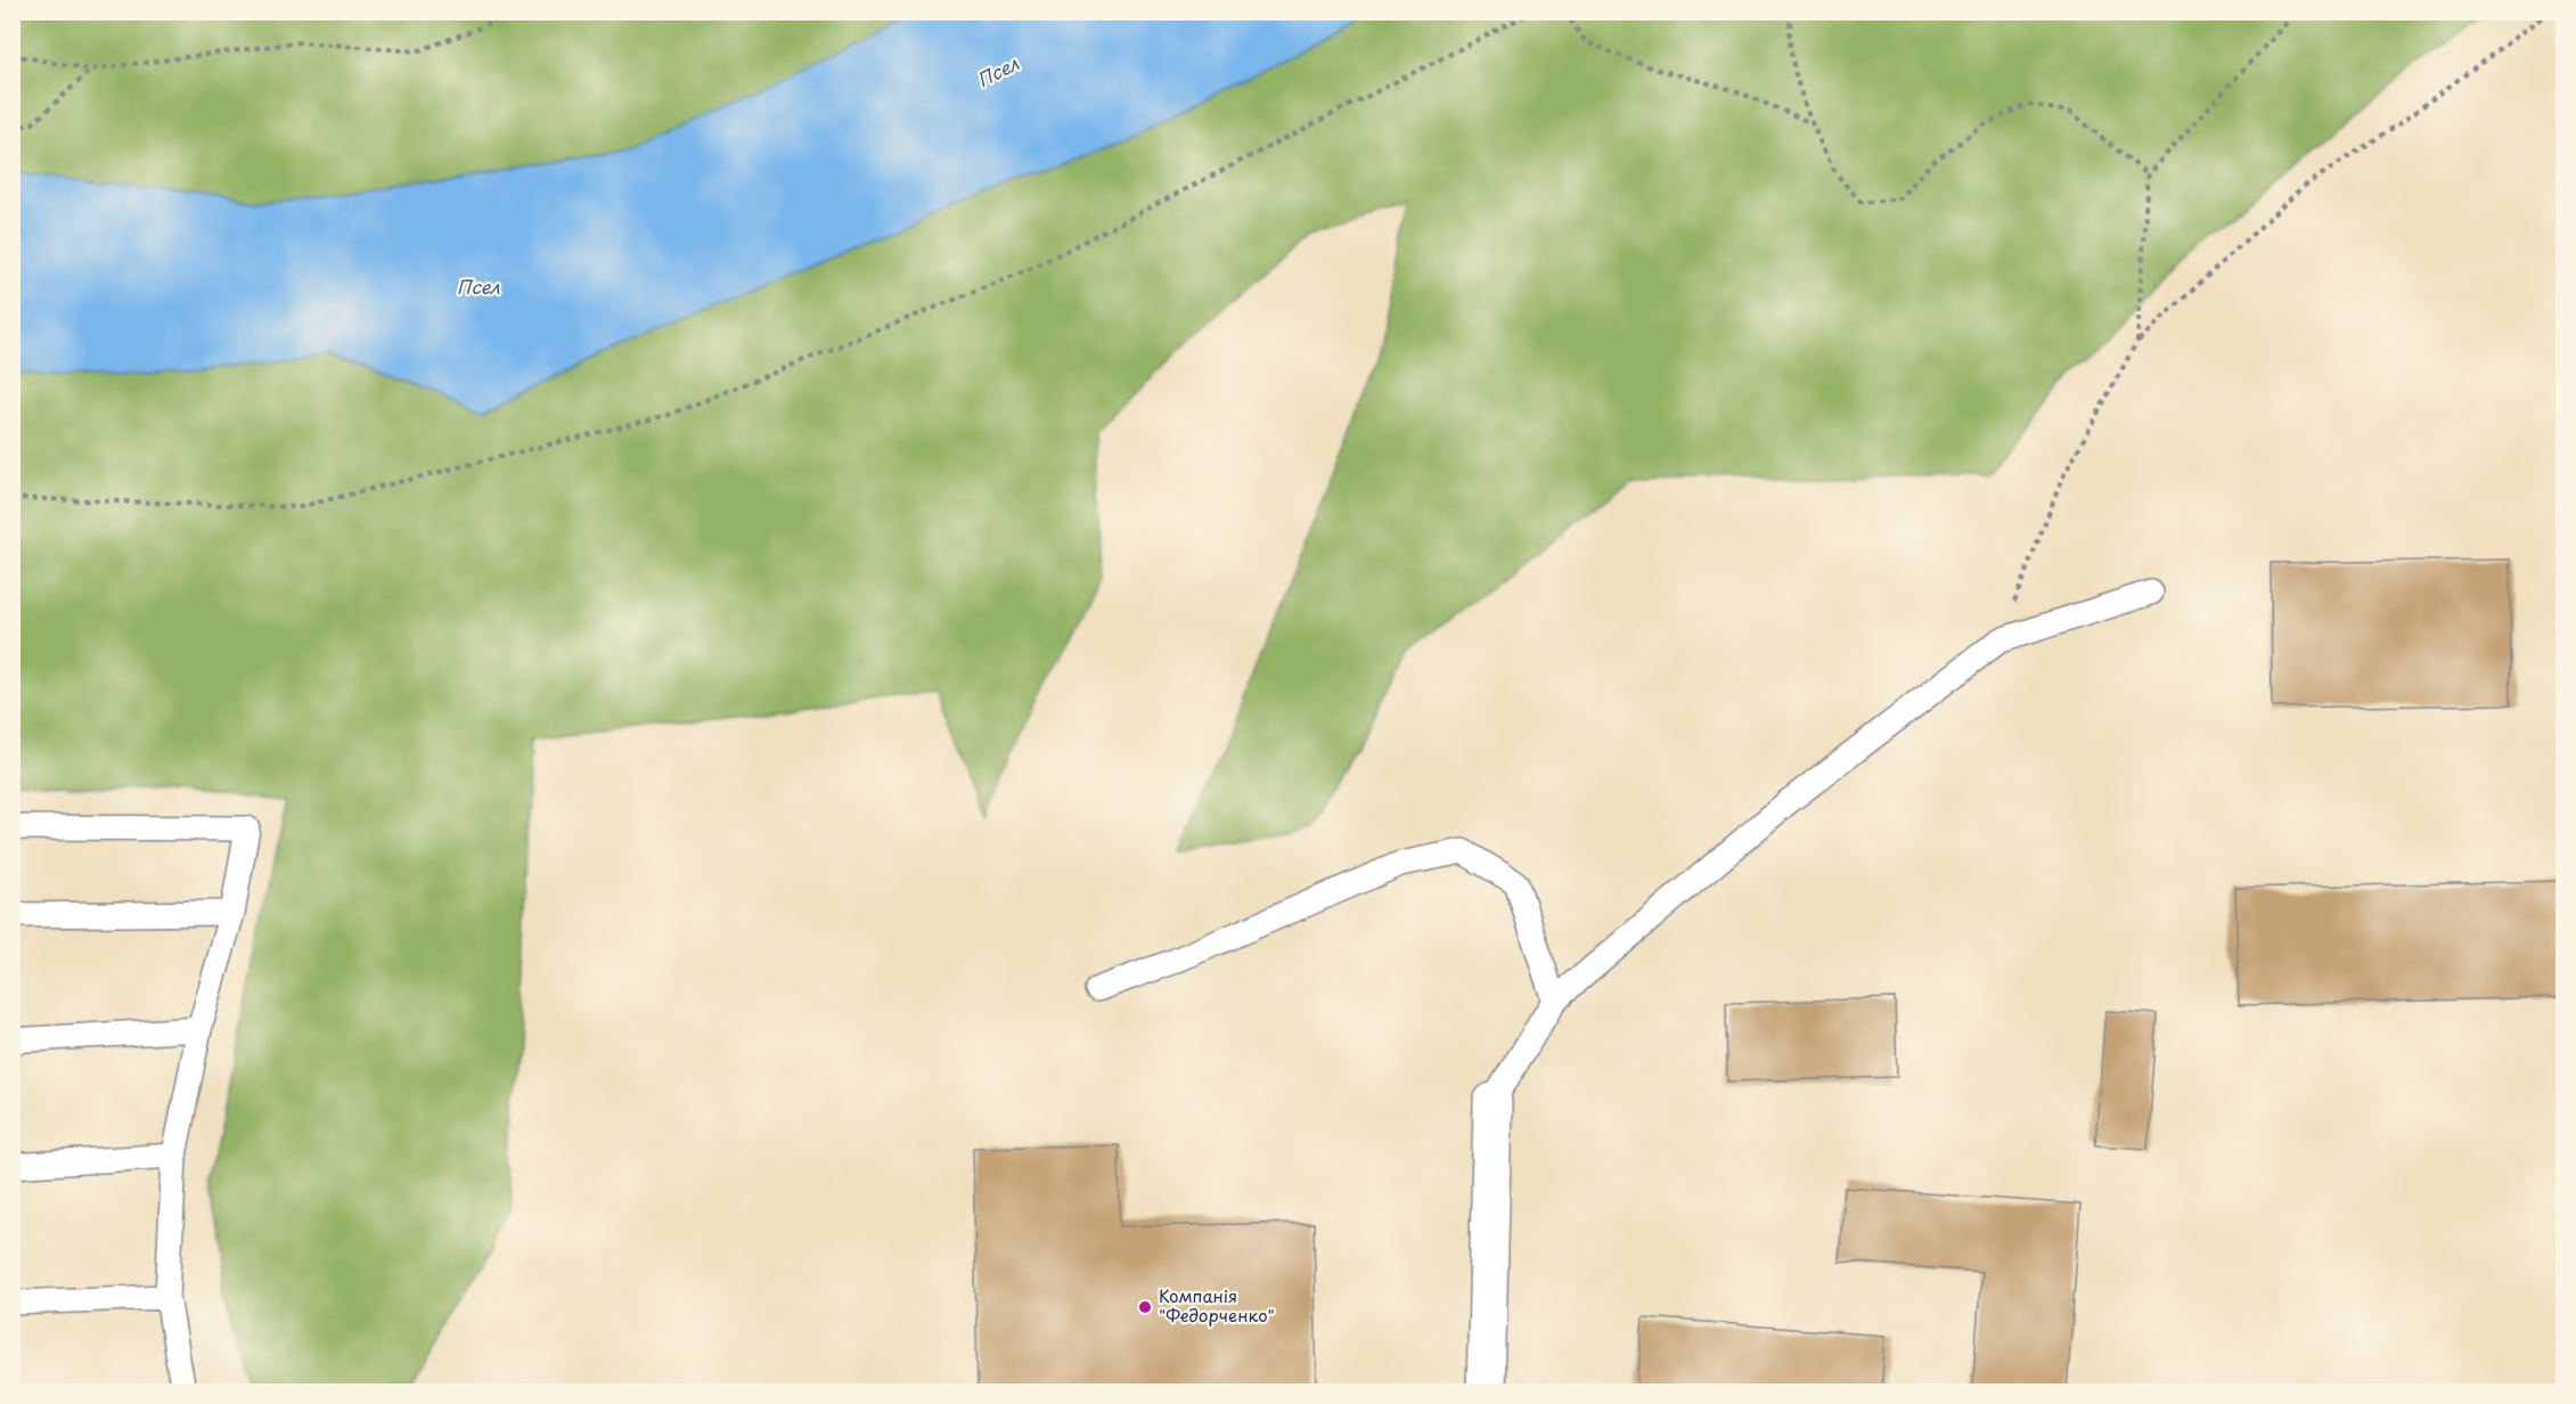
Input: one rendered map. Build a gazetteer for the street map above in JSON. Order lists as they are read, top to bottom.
{
  "water": ["Псел"],
  "places": ["Компанія \"Федорченко\""]
}
